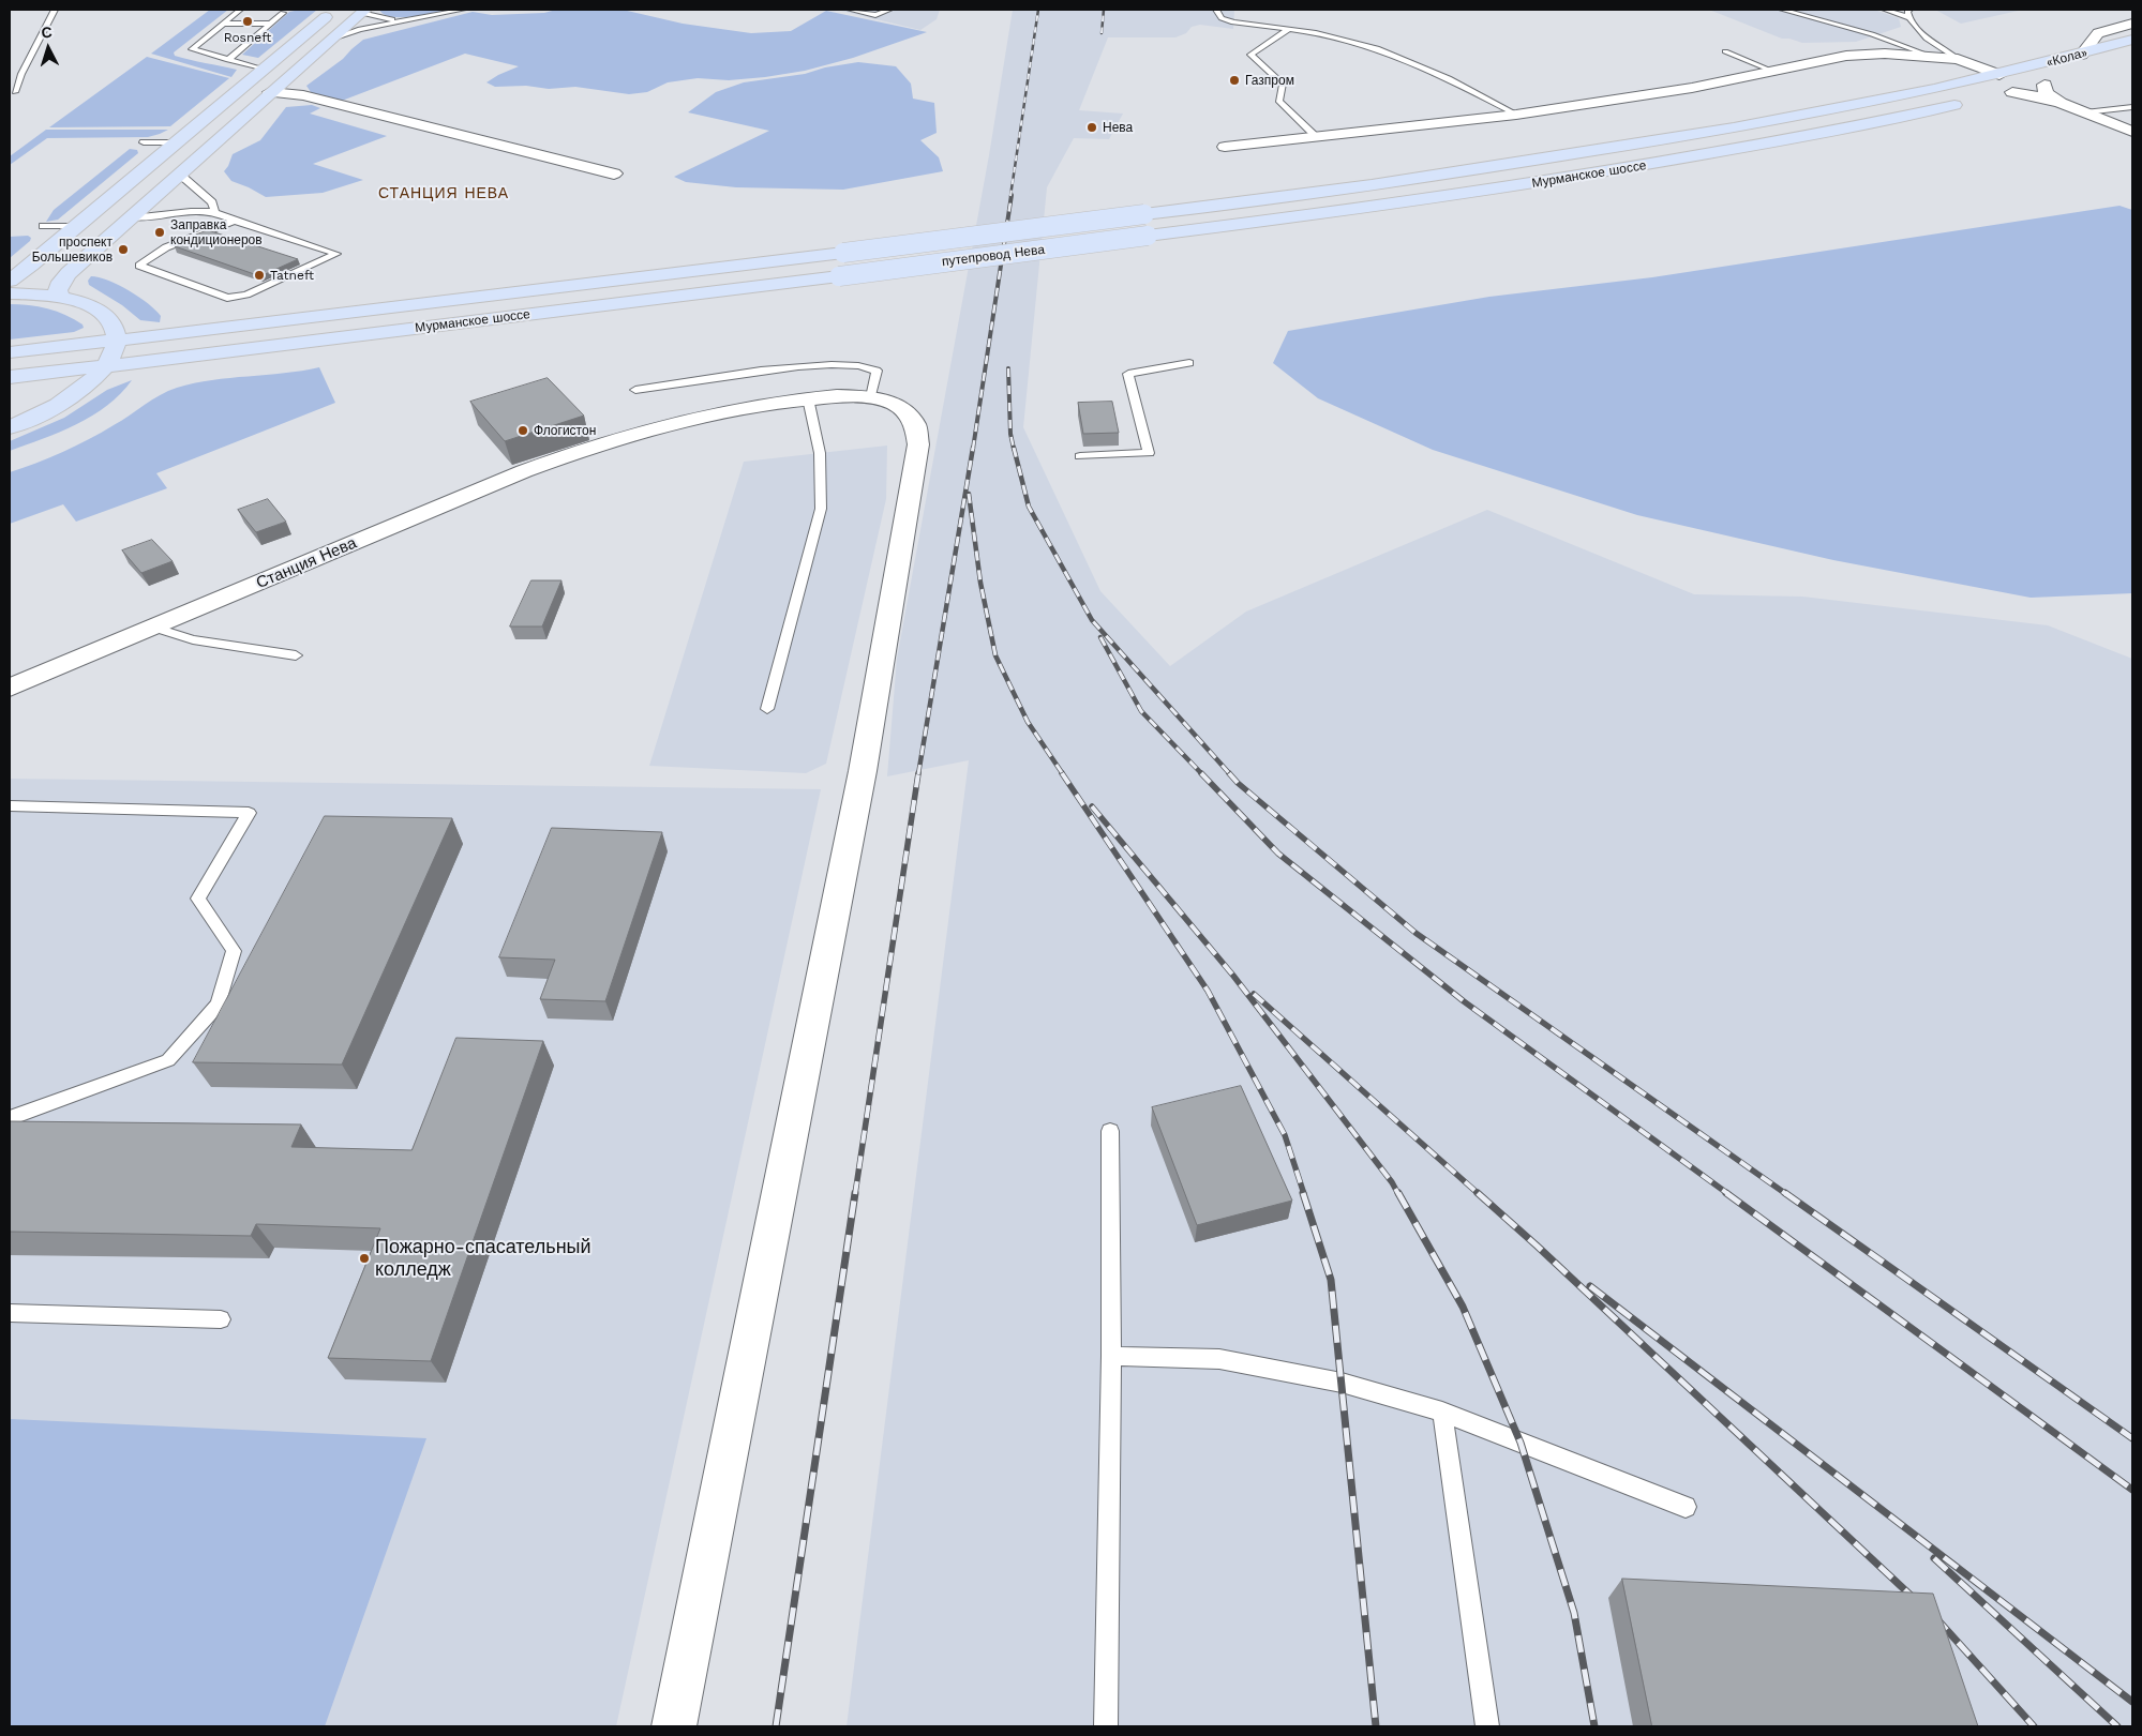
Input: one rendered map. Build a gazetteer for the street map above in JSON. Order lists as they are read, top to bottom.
{
  "streets": {
    "main road": ["«Кола»", "Мурманское шоссе", "путепровод Нева"],
    "street": ["Станция Нева"]
  },
  "crossings": [
    ["«Кола»", "Мурманское шоссе"],
    ["Мурманское шоссе", "путепровод Нева"]
  ],
  "districts": ["СТАНЦИЯ НЕВА"],
  "places": [
    "Rosneft",
    "Газпром",
    "Нева",
    "Заправка кондиционеров",
    "проспект Большевиков",
    "Tatneft",
    "Флогистон",
    "Пожарно-спасательный колледж"
  ],
  "north": "top"
}
